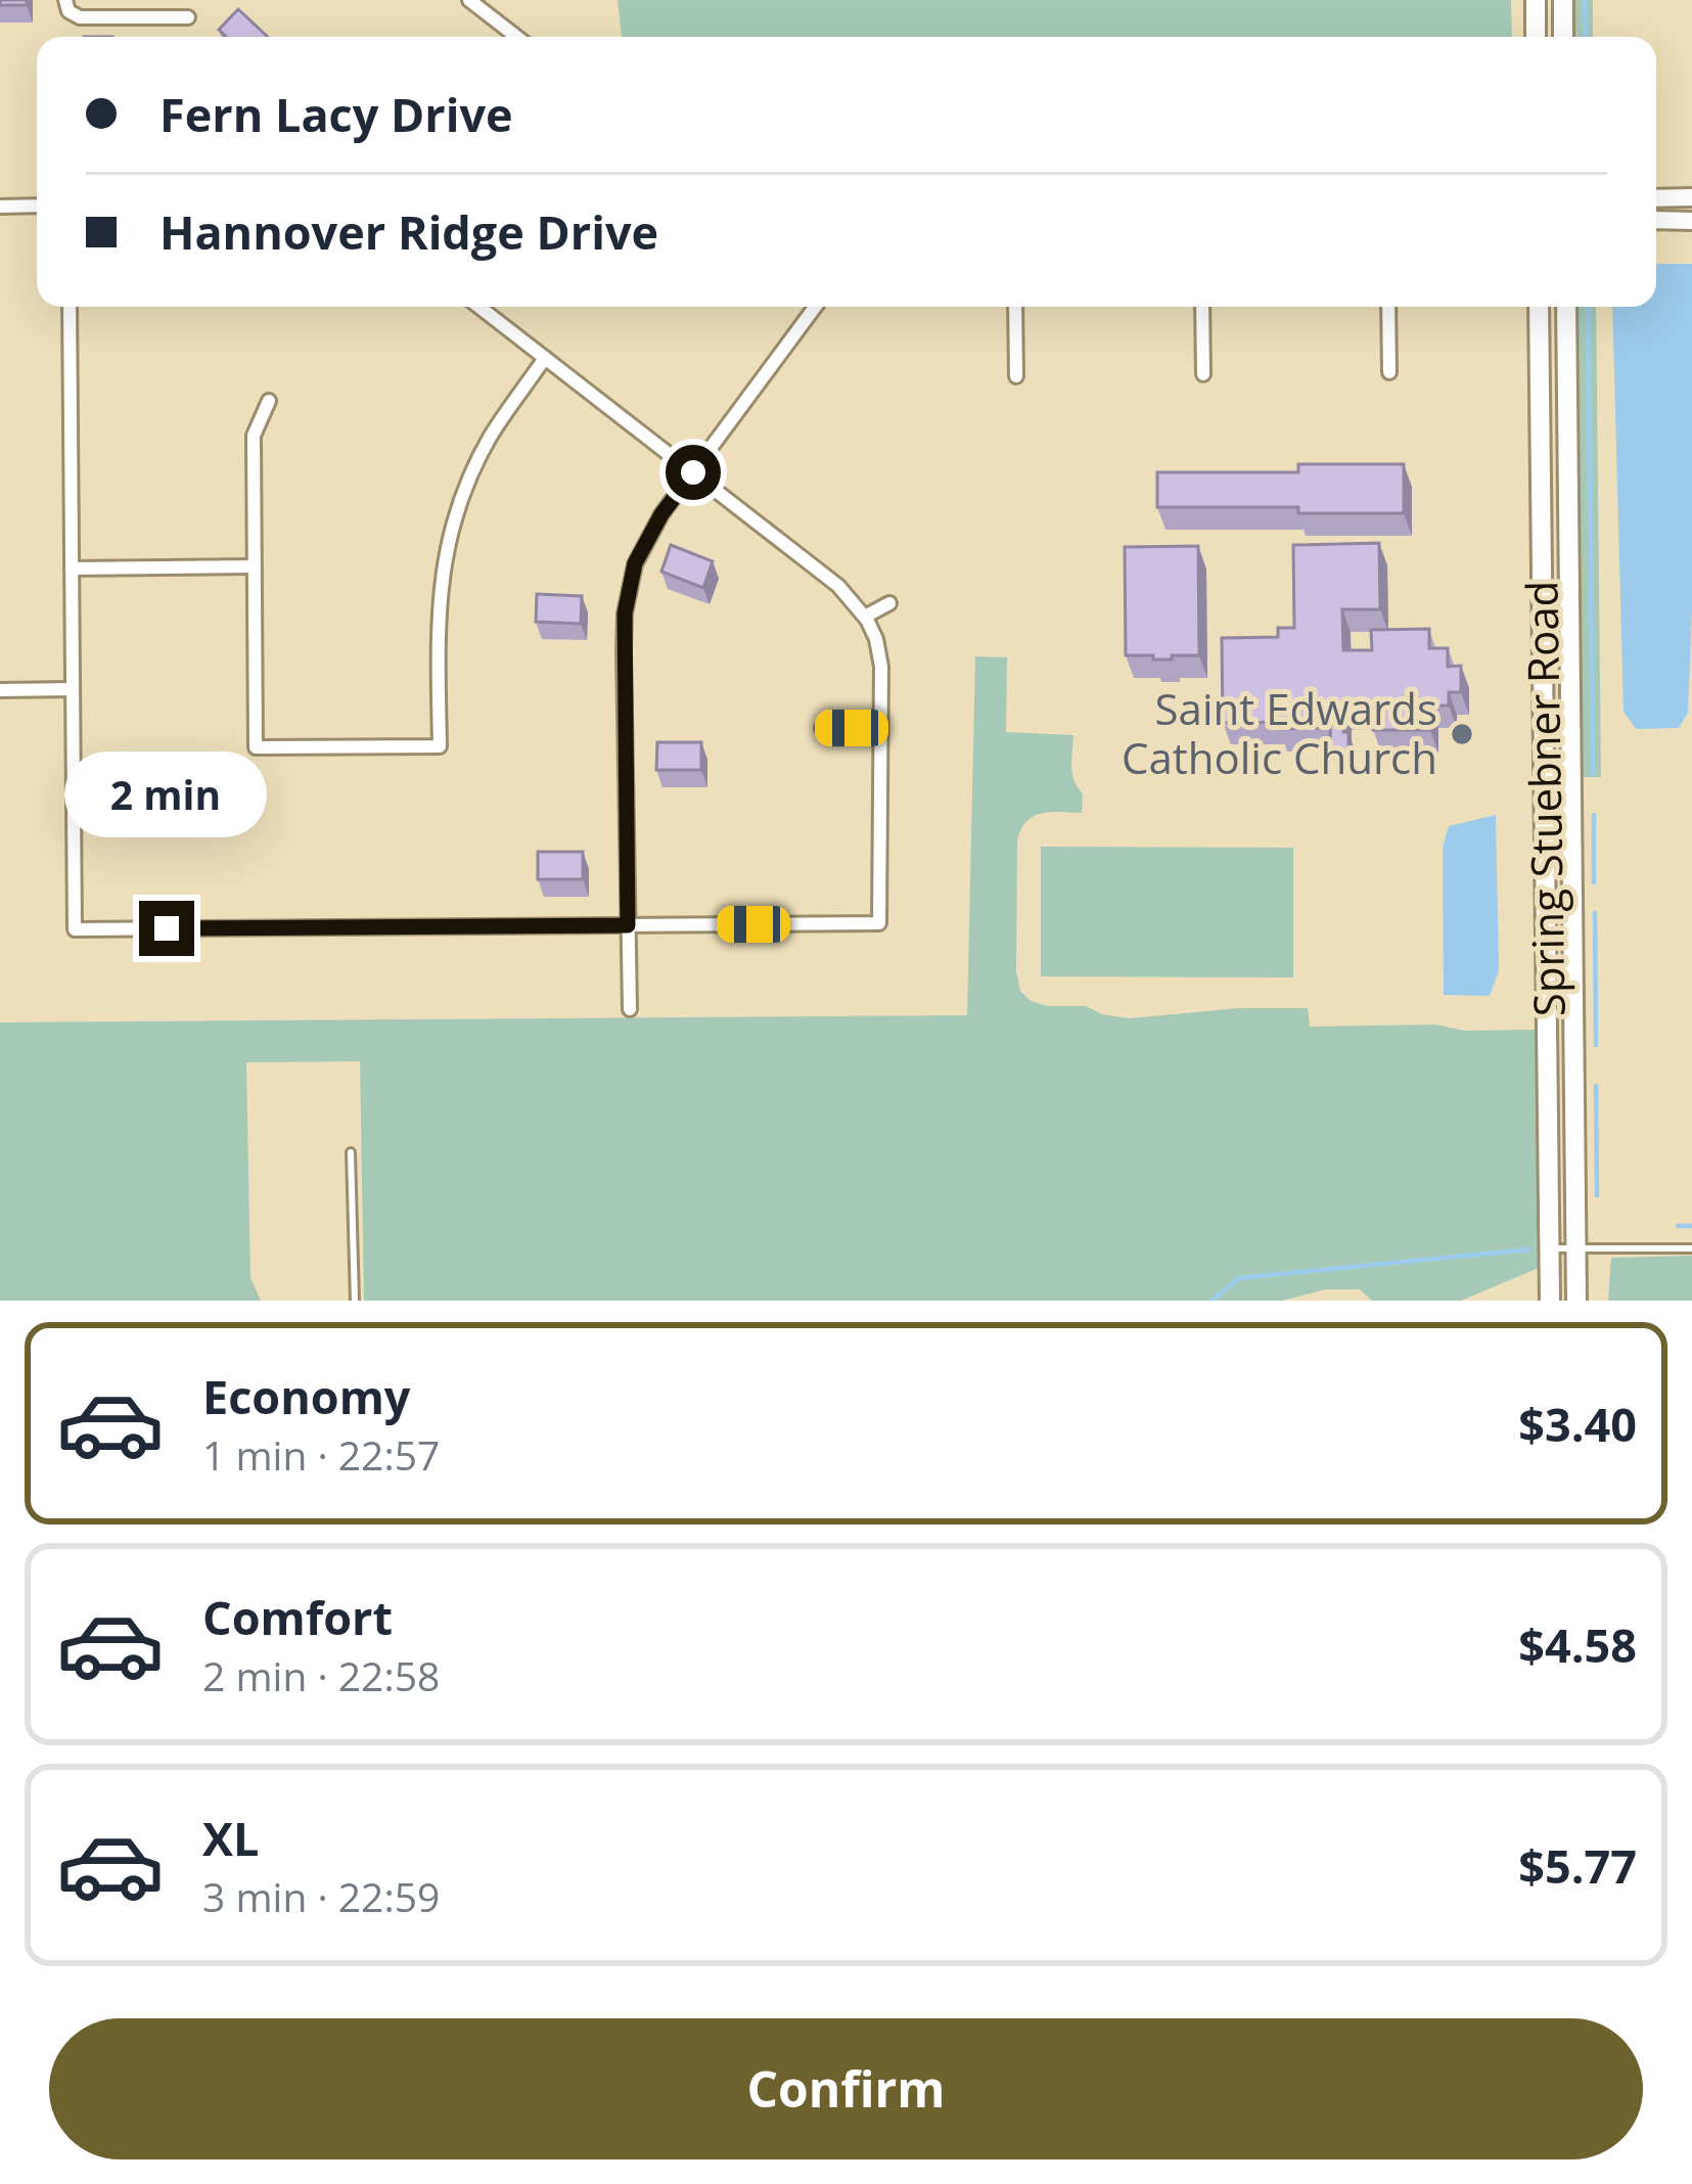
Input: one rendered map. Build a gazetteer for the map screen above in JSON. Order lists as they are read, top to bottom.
{
  "streets": {
    "main road": ["Spring Stuebner Road"]
  },
  "places": ["Saint Edwards Catholic Church"],
  "page": {
    "banner": ["Fern Lacy Drive", "Hannover Ridge Drive"],
    "bubble": "2 min",
    "list": [
      {
        "name": "Economy",
        "note": "1 min · 22:57",
        "value": "$3.40"
      },
      {
        "name": "Comfort",
        "note": "2 min · 22:58",
        "value": "$4.58"
      },
      {
        "name": "XL",
        "note": "3 min · 22:59",
        "value": "$5.77"
      }
    ],
    "buttons": "Confirm"
  }
}
